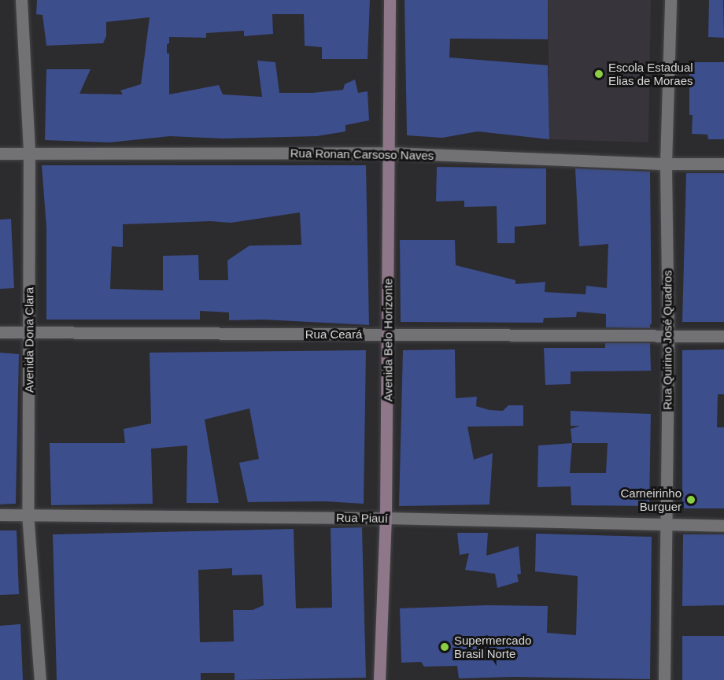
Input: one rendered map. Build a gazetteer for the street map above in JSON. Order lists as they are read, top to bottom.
{
  "streets": {
    "street": [
      "Rua Ronan Carsoso Naves",
      "Rua Ceará",
      "Avenida Dona Clara",
      "Avenida Belo Horizonte",
      "Rua Quirino José Quadros",
      "Rua Piauí"
    ]
  },
  "crossings": [
    ["Rua Ronan Carsoso Naves", "Avenida Dona Clara"],
    ["Rua Ronan Carsoso Naves", "Avenida Belo Horizonte"],
    ["Rua Ronan Carsoso Naves", "Rua Quirino José Quadros"],
    ["Rua Ceará", "Avenida Dona Clara"],
    ["Rua Ceará", "Avenida Belo Horizonte"],
    ["Rua Ceará", "Rua Quirino José Quadros"],
    ["Avenida Dona Clara", "Rua Piauí"],
    ["Avenida Belo Horizonte", "Rua Piauí"],
    ["Rua Quirino José Quadros", "Rua Piauí"]
  ],
  "places": ["Escola Estadual Elias de Moraes", "Carneirinho Burguer", "Supermercado Brasil Norte"]
}
